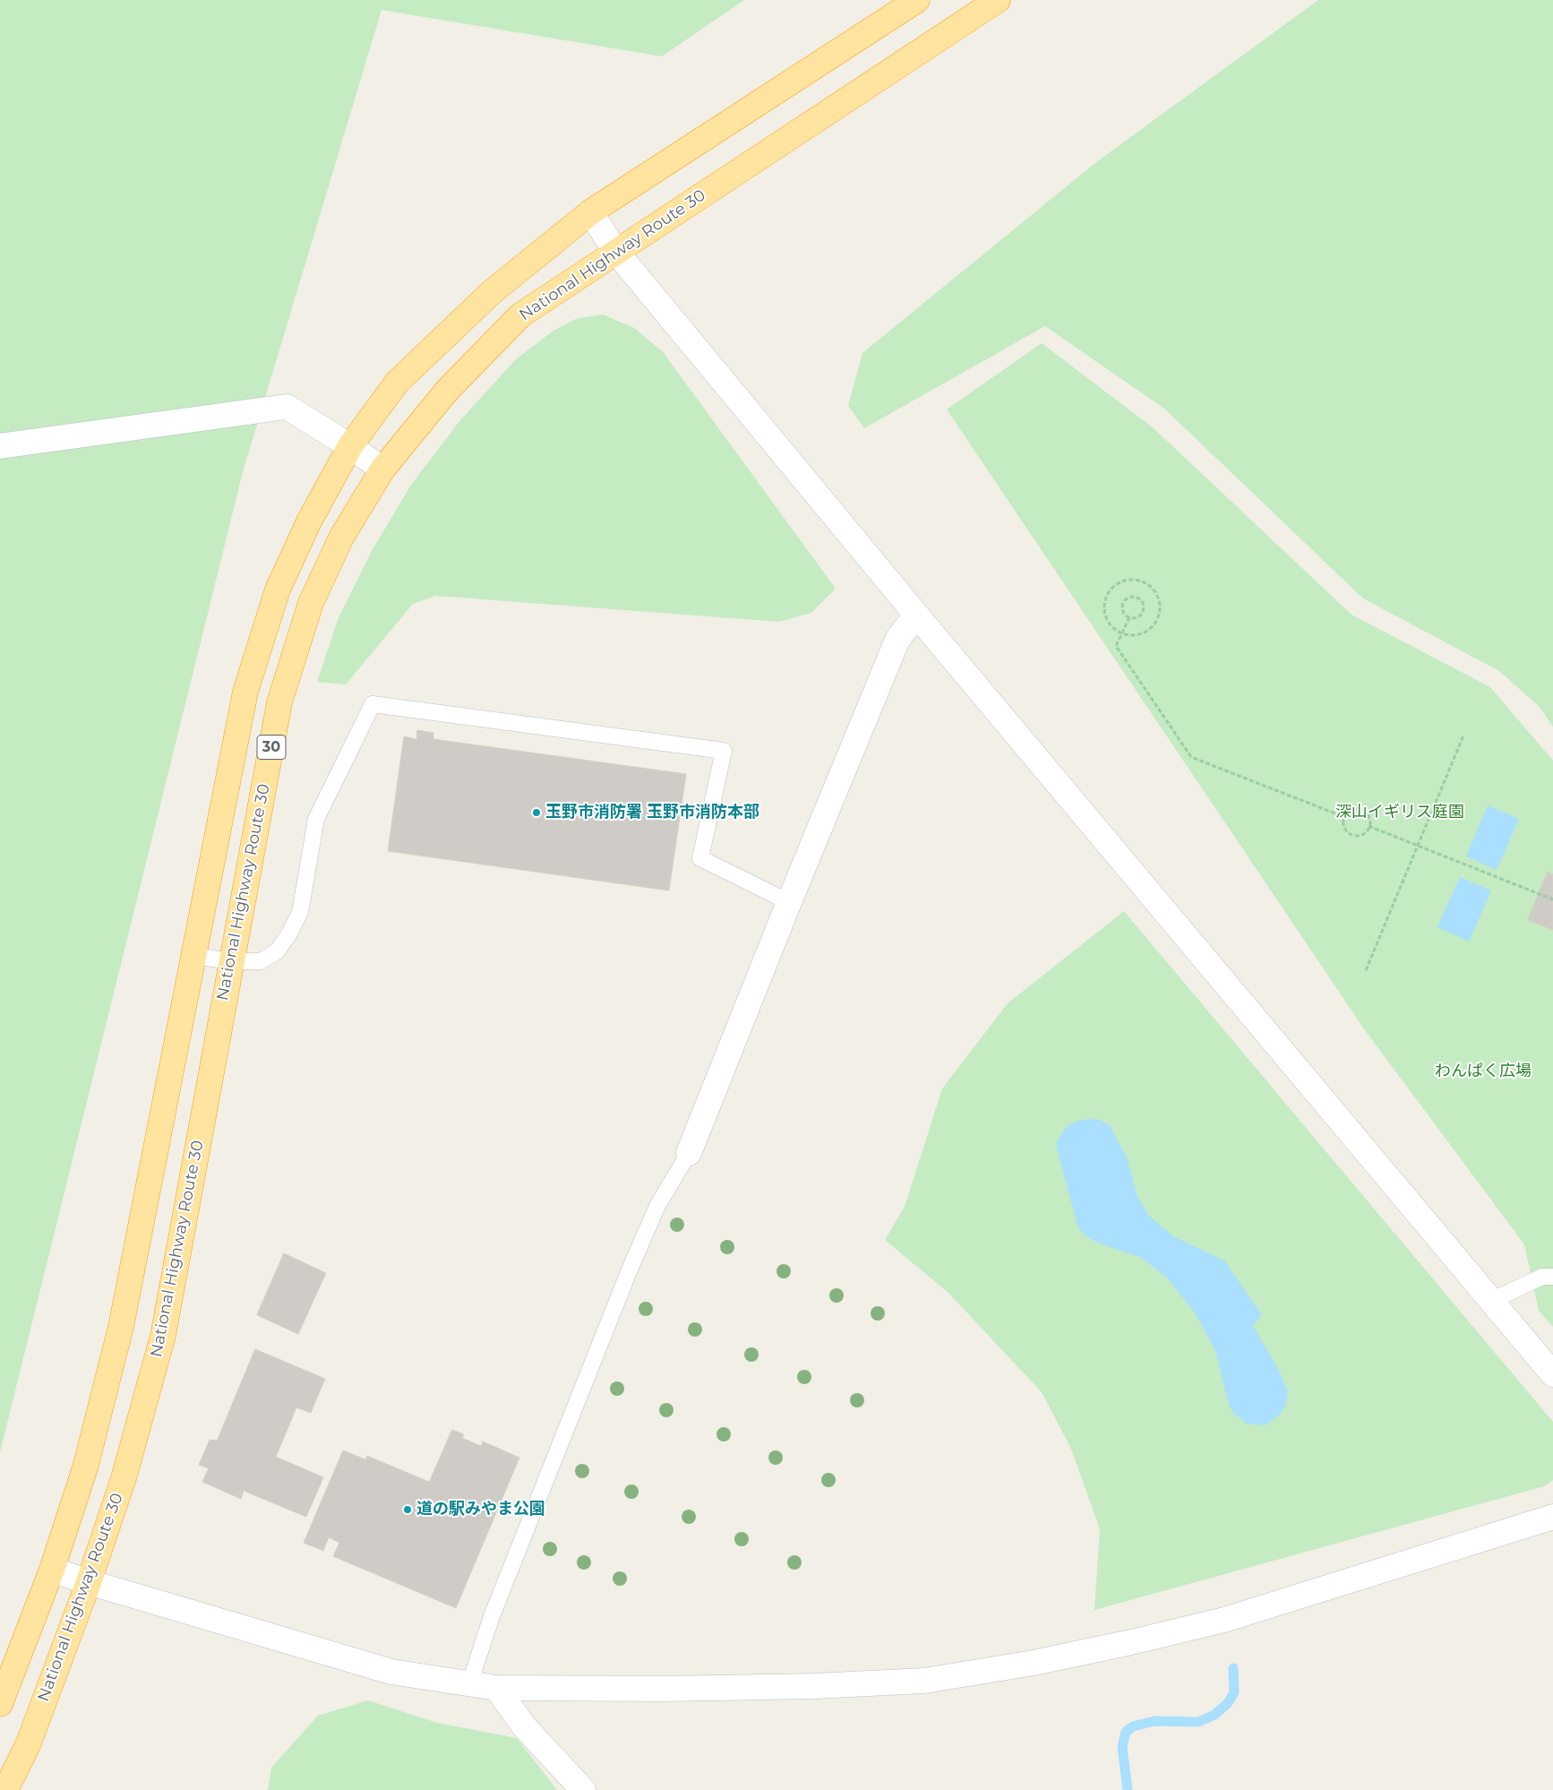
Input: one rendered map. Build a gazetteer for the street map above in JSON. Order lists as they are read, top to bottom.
{
  "streets": {
    "highway": ["National Highway Route 30", "30"]
  },
  "parks": ["深山イギリス庭園", "わんぱく広場"],
  "places": ["玉野市消防署 玉野市消防本部", "道の駅みやま公園"]
}
